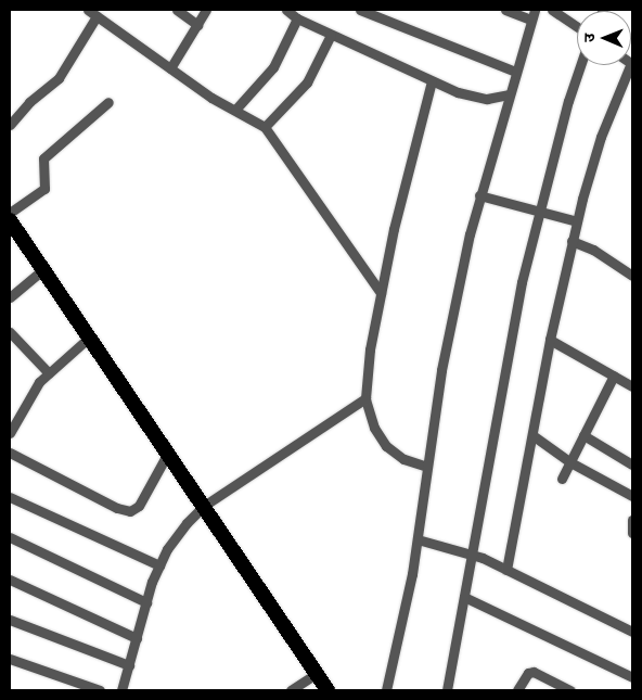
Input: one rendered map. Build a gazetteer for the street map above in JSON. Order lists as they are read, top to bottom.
{
  "north": "left"
}
